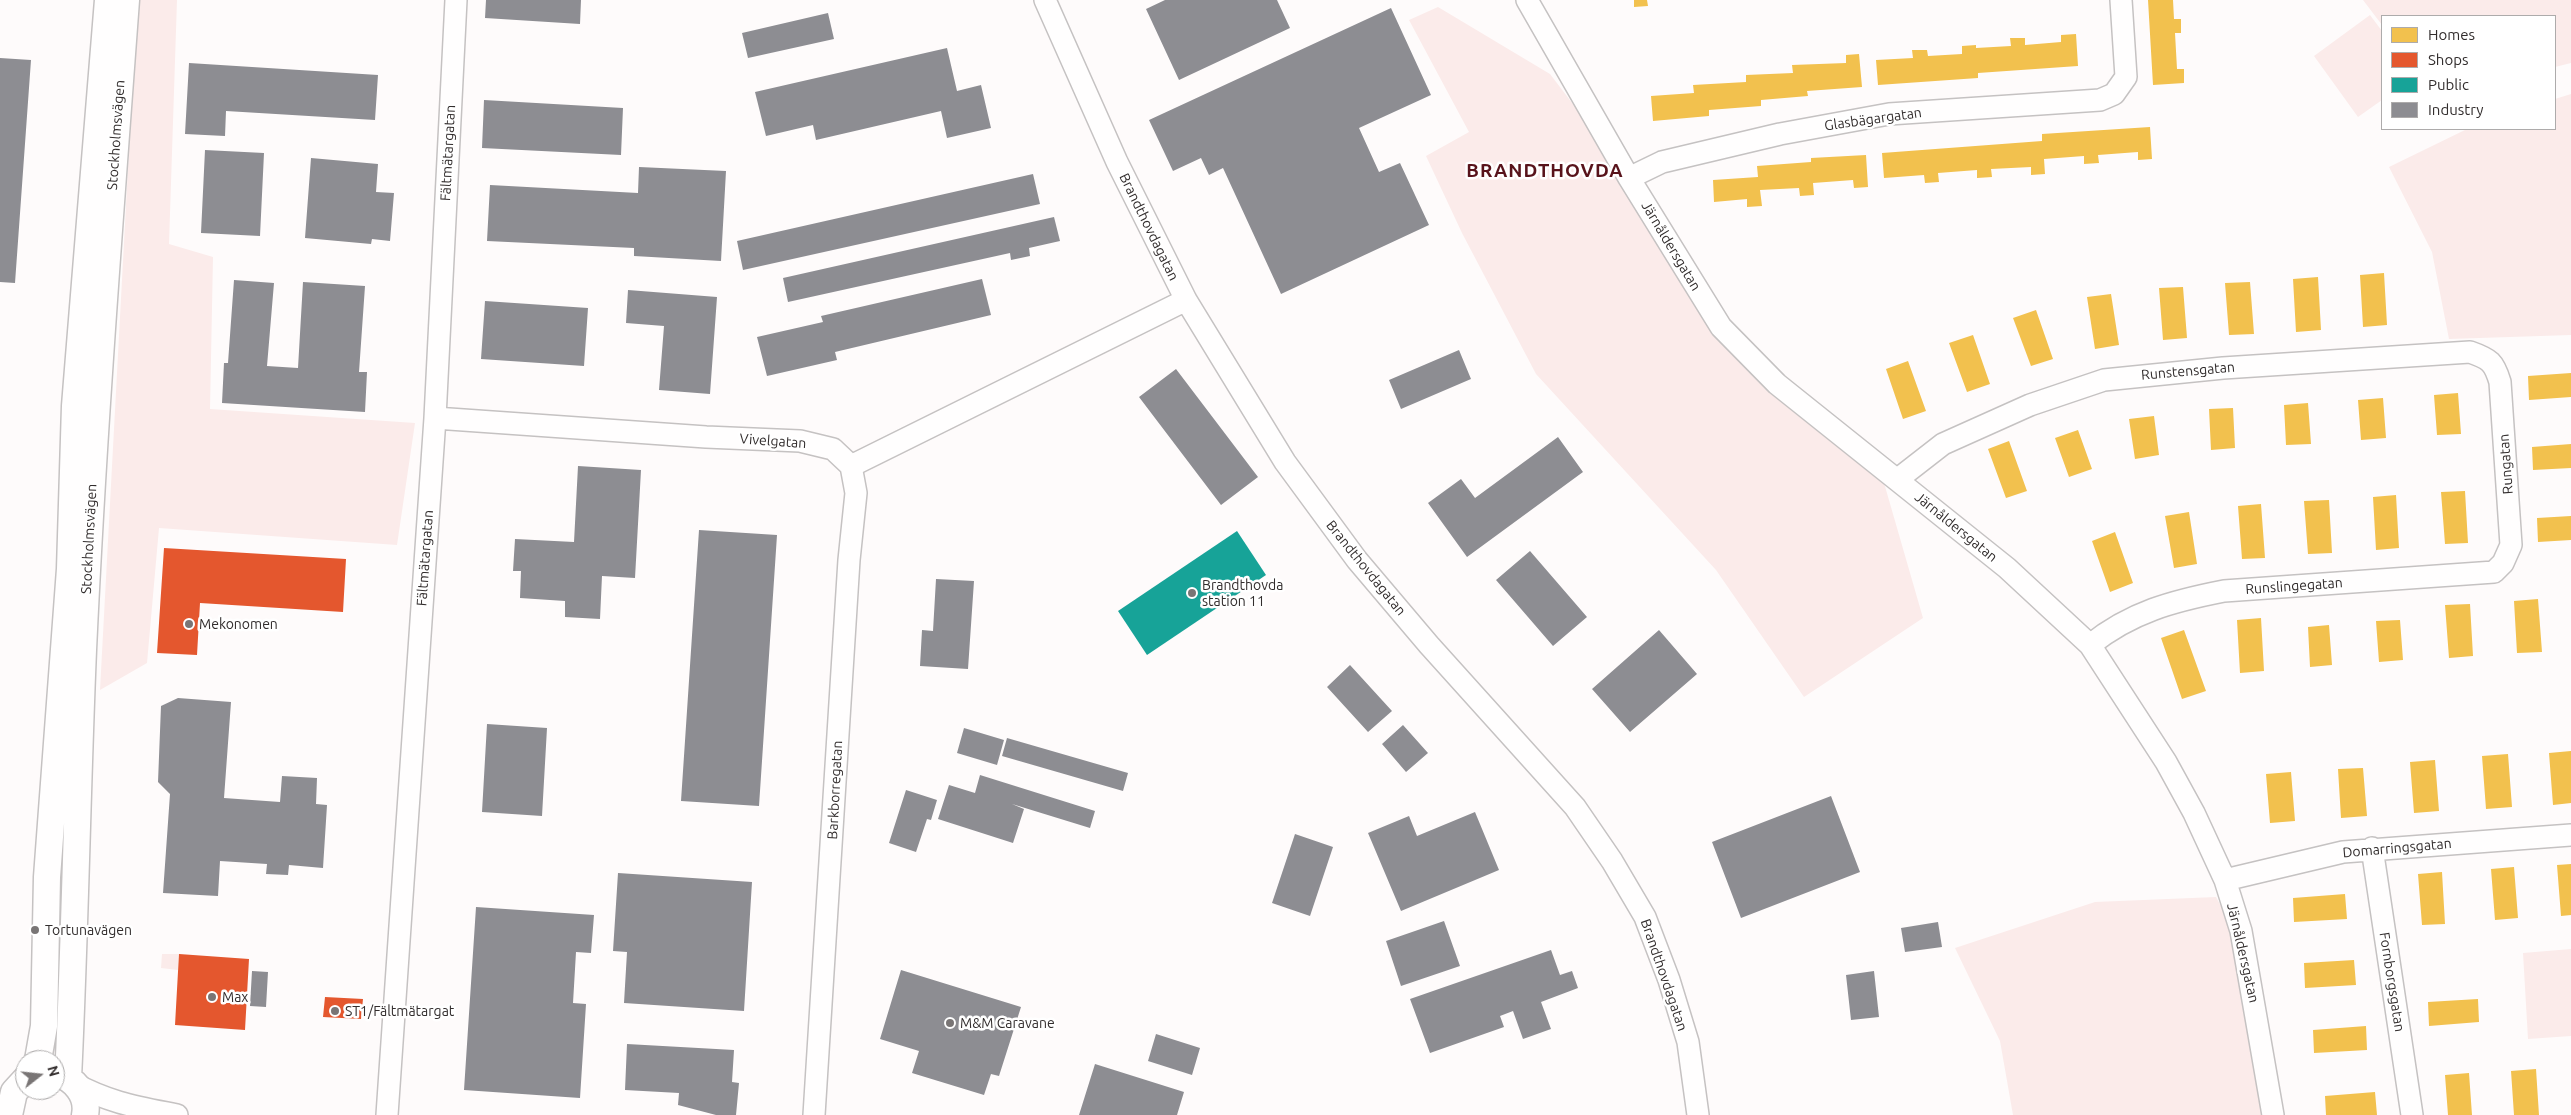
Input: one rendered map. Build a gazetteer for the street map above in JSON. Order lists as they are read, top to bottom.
{
  "streets": {
    "main road": ["Stockholmsvägen"],
    "street": [
      "Glasbägargatan",
      "Fältmätargatan",
      "Brandthovdagatan",
      "Järnåldersgatan",
      "Runstensgatan",
      "Vivelgatan",
      "Rungatan",
      "Runslingegatan",
      "Barkborregatan",
      "Domarringsgatan",
      "Fornborgsgatan"
    ]
  },
  "crossings": [
    ["Glasbägargatan", "Järnåldersgatan"],
    ["Fältmätargatan", "Vivelgatan"],
    ["Järnåldersgatan", "Runstensgatan"],
    ["Järnåldersgatan", "Runslingegatan"],
    ["Järnåldersgatan", "Domarringsgatan"],
    ["Runstensgatan", "Rungatan"],
    ["Vivelgatan", "Barkborregatan"],
    ["Rungatan", "Runslingegatan"],
    ["Domarringsgatan", "Fornborgsgatan"]
  ],
  "districts": ["BRANDTHOVDA"],
  "places": [
    "Brandthovda station 11",
    "Mekonomen",
    "Tortunavägen",
    "Max",
    "ST1/Fältmätargat",
    "M&M Caravane"
  ],
  "legend": [
    "Homes",
    "Shops",
    "Public",
    "Industry"
  ],
  "north": "right"
}
